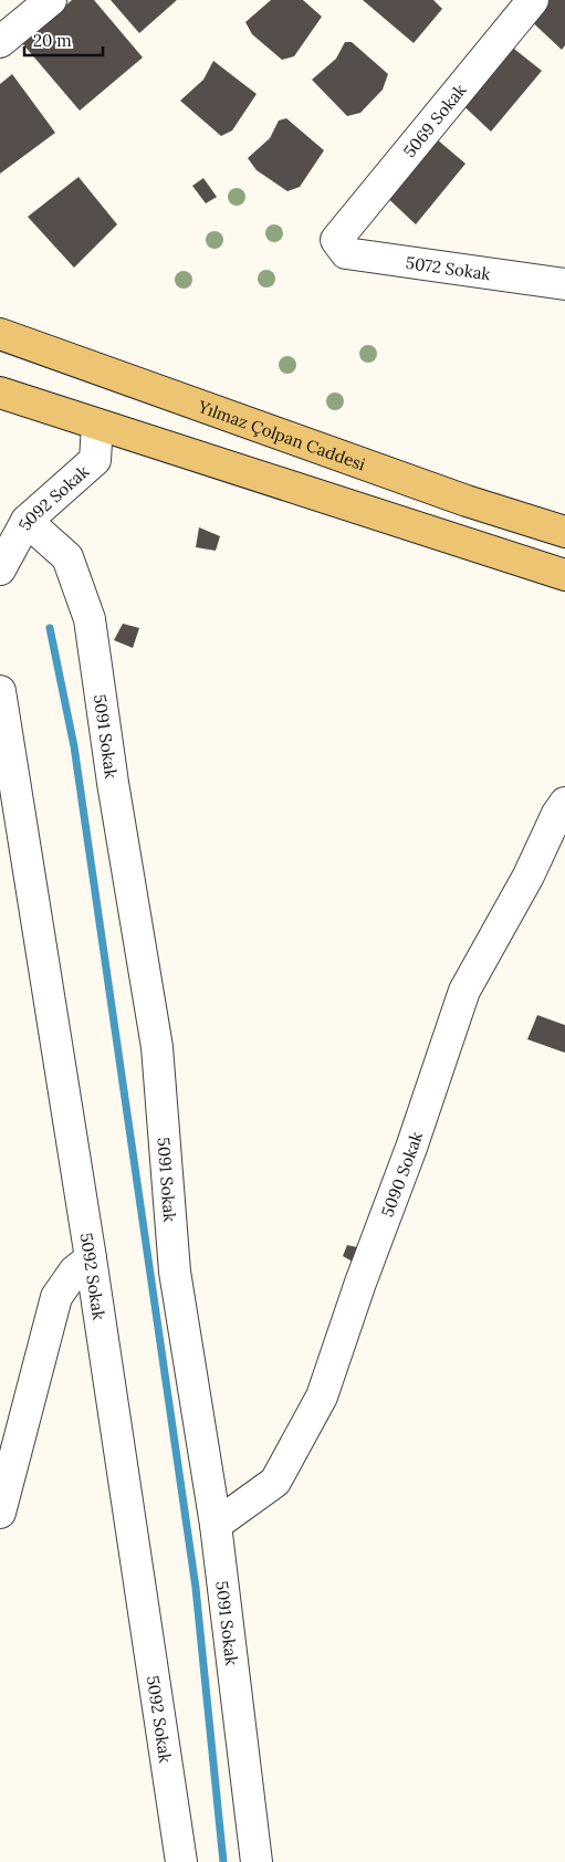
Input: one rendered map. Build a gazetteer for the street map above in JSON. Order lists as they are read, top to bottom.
{
  "streets": {
    "main road": ["Yılmaz Çolpan Caddesi"],
    "street": [
      "5069 Sokak",
      "5072 Sokak",
      "5092 Sokak",
      "5091 Sokak",
      "5090 Sokak"
    ]
  },
  "crossings": [
    ["5069 Sokak", "5072 Sokak"],
    ["5092 Sokak", "5091 Sokak"],
    ["5091 Sokak", "5090 Sokak"]
  ],
  "scale_bar": "20 m"
}
